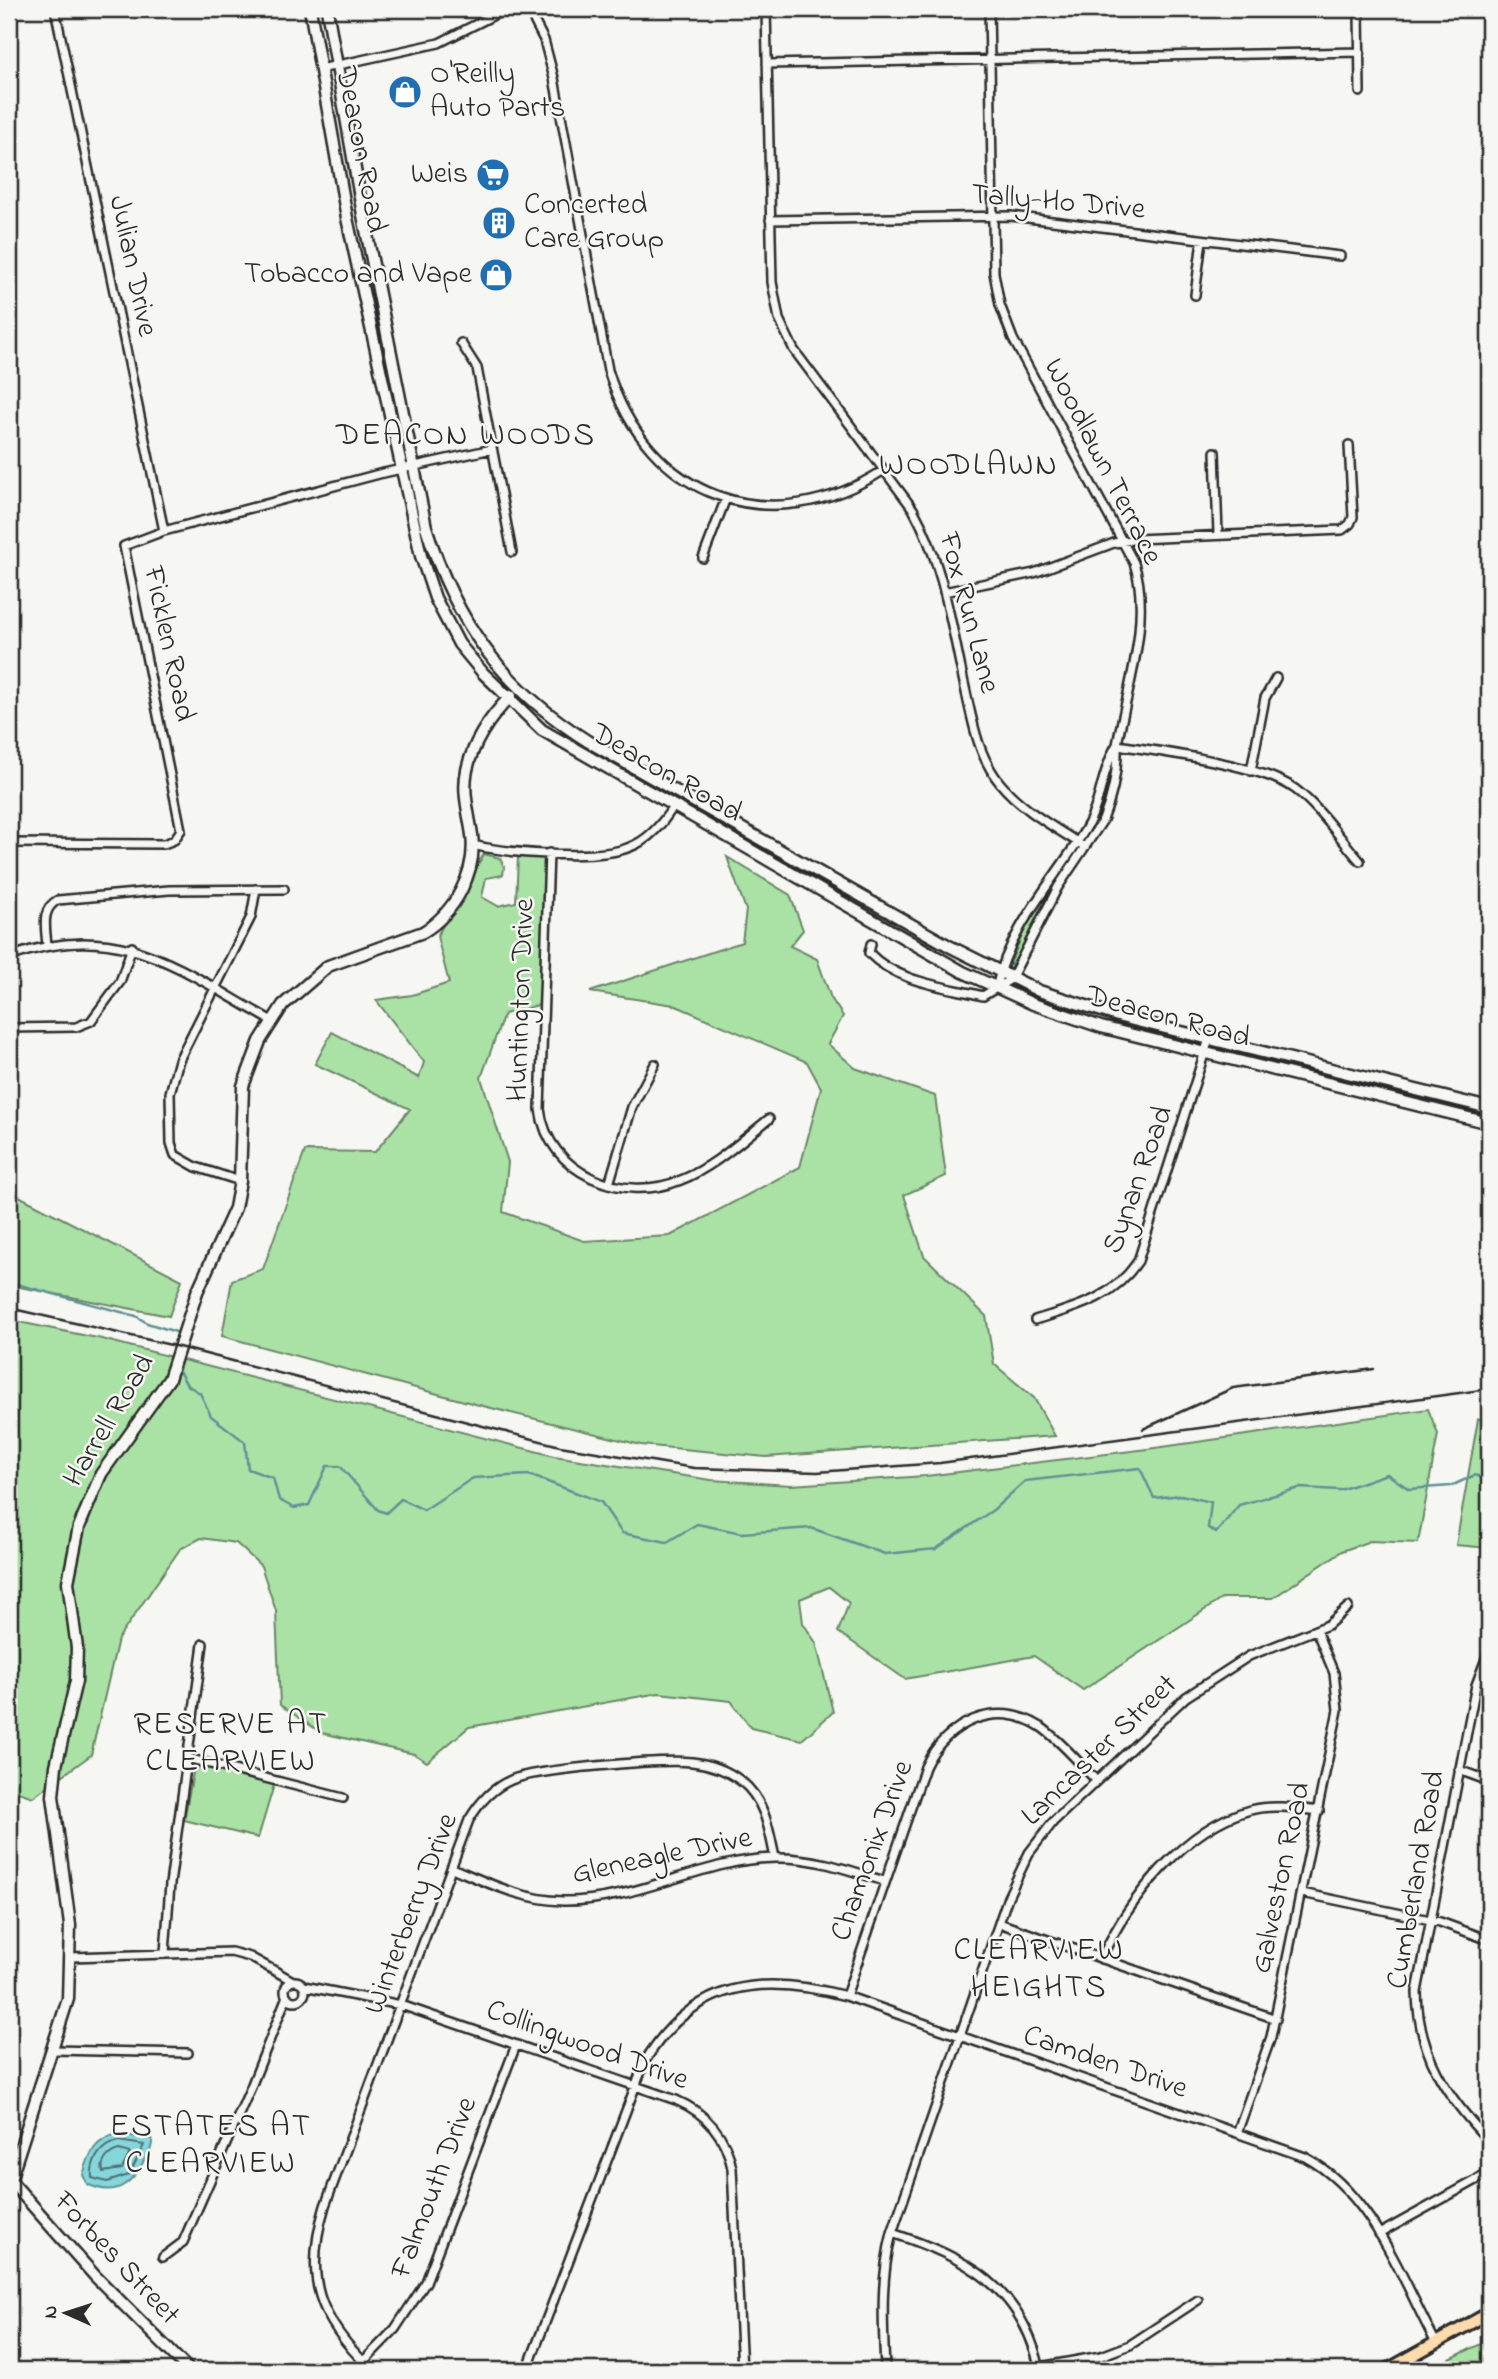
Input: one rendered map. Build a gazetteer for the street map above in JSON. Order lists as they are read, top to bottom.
{
  "streets": {
    "main road": ["Deacon Road", "Harrell Road", "Forbes Street"],
    "street": [
      "Tally-Ho Drive",
      "Julian Drive",
      "Woodlawn Terrace",
      "Fox Run Lane",
      "Ficklen Road",
      "Huntington Drive",
      "Synan Road",
      "Lancaster Street",
      "Chamonix Drive",
      "Gleneagle Drive",
      "Galveston Road",
      "Cumberland Road",
      "Winterberry Drive",
      "Collingwood Drive",
      "Camden Drive",
      "Falmouth Drive"
    ]
  },
  "crossings": [
    ["Deacon Road", "Woodlawn Terrace"],
    ["Deacon Road", "Ficklen Road"],
    ["Deacon Road", "Synan Road"],
    ["Deacon Road", "Harrell Road"],
    ["Tally-Ho Drive", "Woodlawn Terrace"],
    ["Tally-Ho Drive", "Fox Run Lane"],
    ["Julian Drive", "Ficklen Road"],
    ["Woodlawn Terrace", "Fox Run Lane"],
    ["Harrell Road", "Forbes Street"],
    ["Lancaster Street", "Chamonix Drive"],
    ["Lancaster Street", "Galveston Road"],
    ["Lancaster Street", "Camden Drive"],
    ["Chamonix Drive", "Gleneagle Drive"],
    ["Chamonix Drive", "Camden Drive"],
    ["Gleneagle Drive", "Winterberry Drive"],
    ["Galveston Road", "Camden Drive"],
    ["Winterberry Drive", "Collingwood Drive"],
    ["Winterberry Drive", "Falmouth Drive"],
    ["Collingwood Drive", "Camden Drive"],
    ["Collingwood Drive", "Falmouth Drive"]
  ],
  "districts": [
    "DEACON WOODS",
    "WOODLAWN",
    "RESERVE AT CLEARVIEW",
    "CLEARVIEW HEIGHTS",
    "ESTATES AT CLEARVIEW"
  ],
  "places": {
    "shop": ["O'Reilly Auto Parts", "Tobacco and Vape"],
    "supermarket": ["Weis"],
    "building": ["Concerted Care Group"]
  },
  "north": "left"
}
